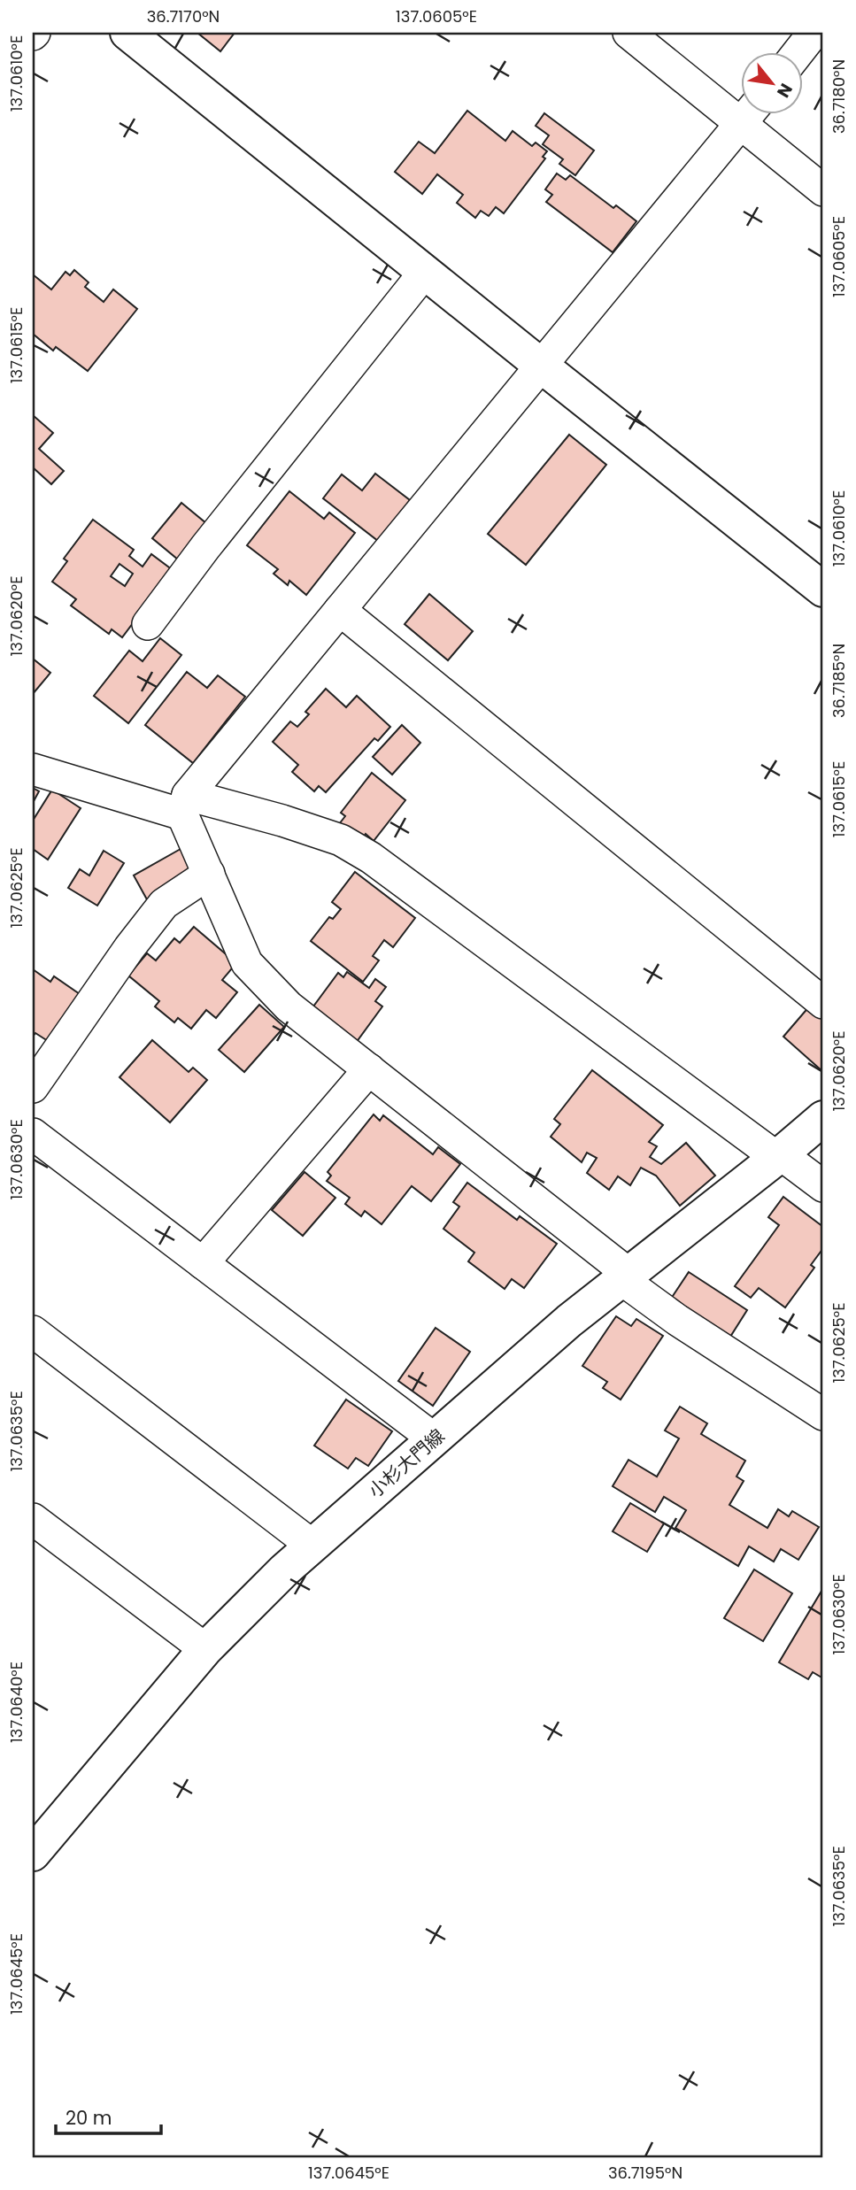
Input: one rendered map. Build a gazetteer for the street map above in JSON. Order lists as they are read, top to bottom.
{
  "streets": {
    "main road": ["小杉大門線"]
  },
  "scale_bar": "20 m",
  "north": "bottom right",
  "coordinates": [
    "36.7170°N",
    "137.0605°E",
    "137.0610°E",
    "36.7180°N",
    "137.0615°E",
    "137.0620°E",
    "36.7185°N",
    "137.0625°E",
    "137.0630°E",
    "137.0635°E",
    "137.0640°E",
    "137.0645°E",
    "36.7195°N"
  ]
}
